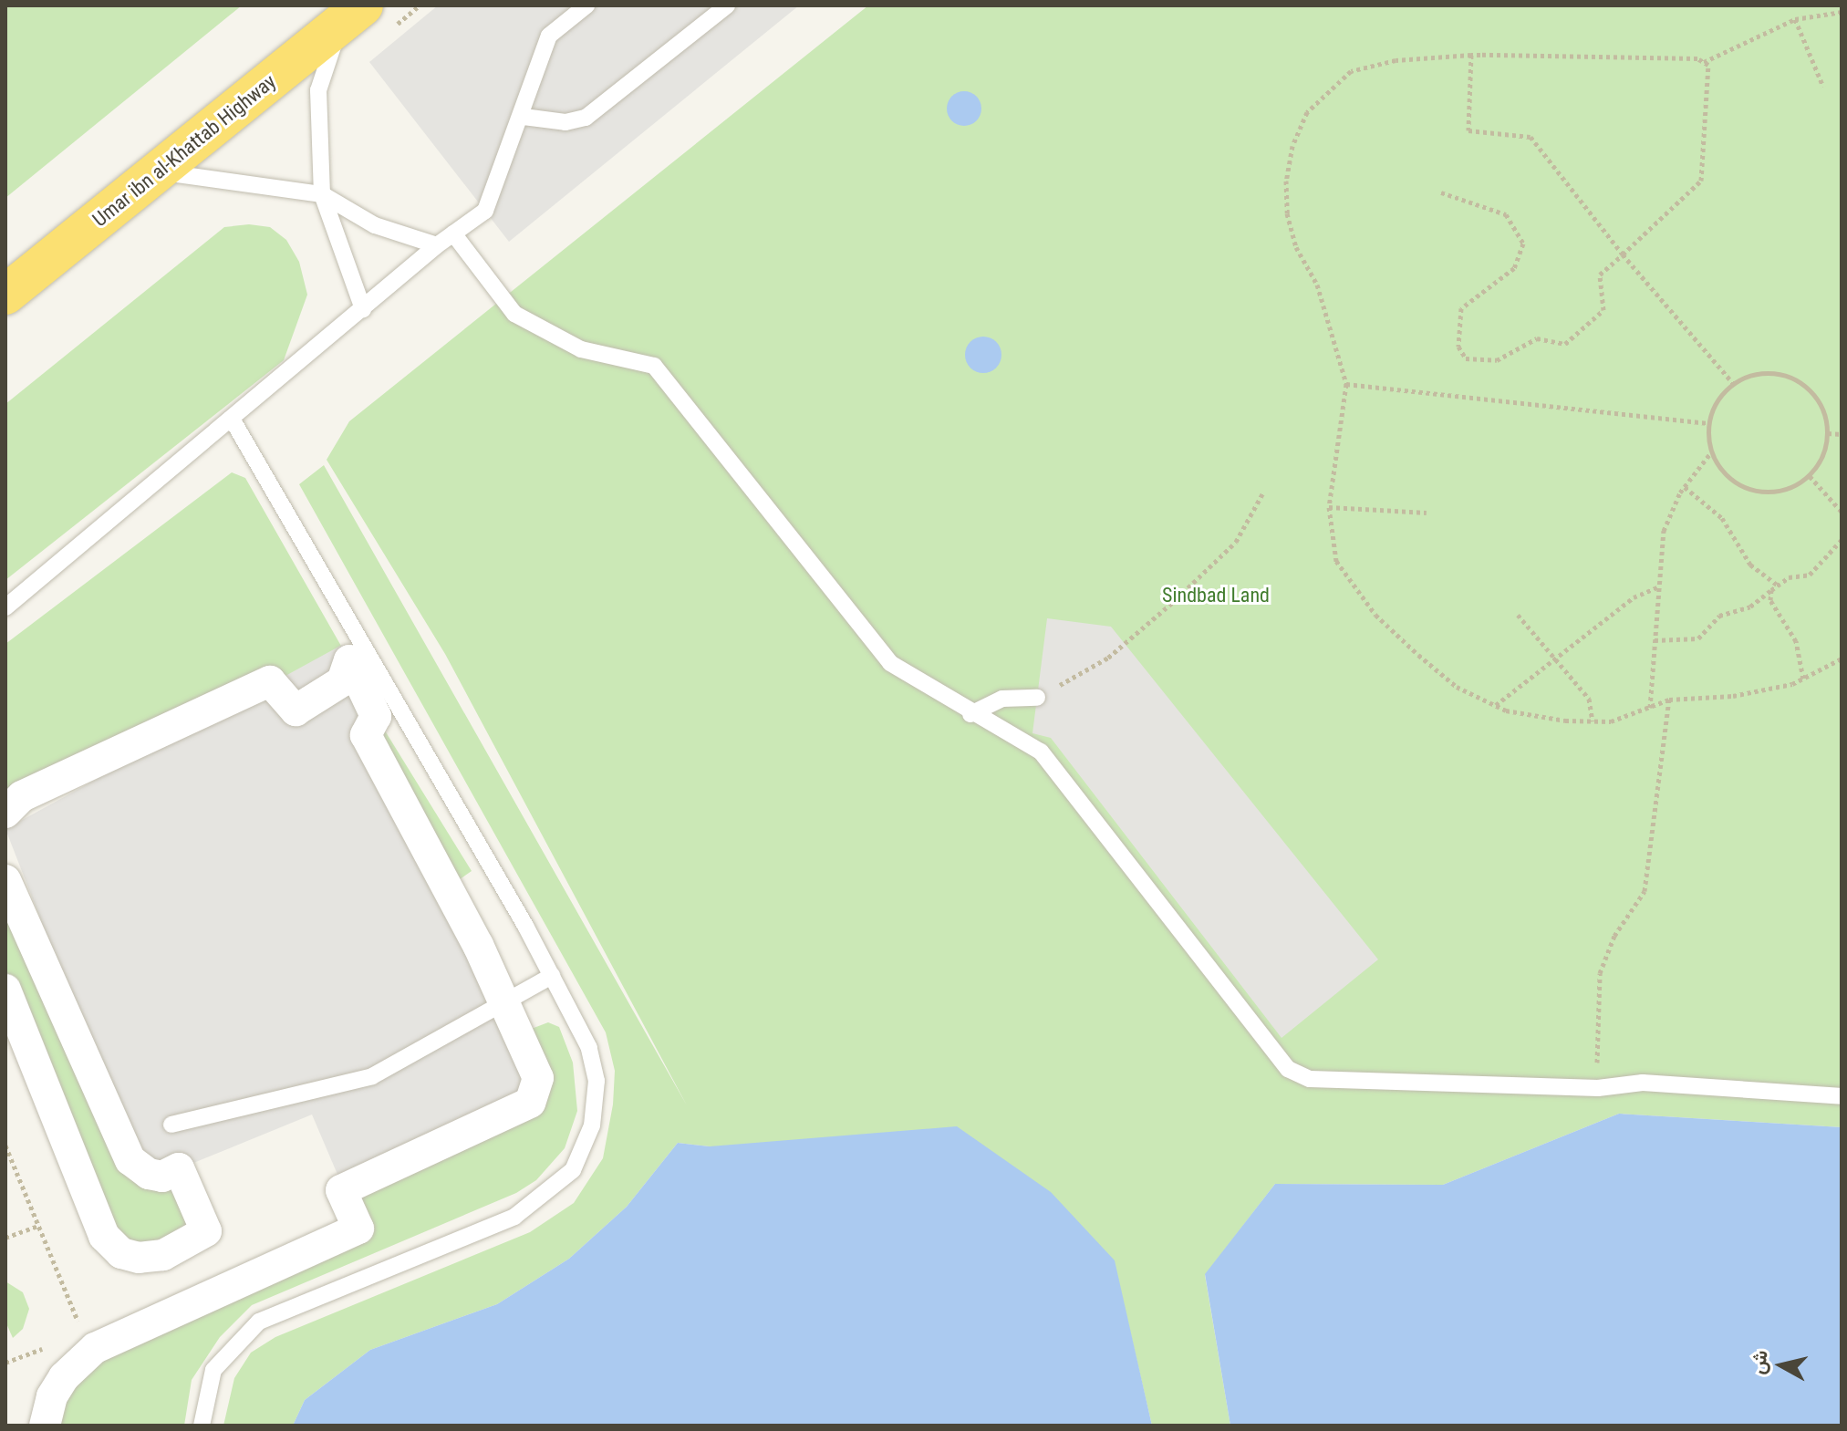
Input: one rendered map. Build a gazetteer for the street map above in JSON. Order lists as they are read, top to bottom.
{
  "streets": {
    "highway": ["Umar ibn al-Khattab Highway"]
  },
  "parks": ["Sindbad Land"],
  "north": "left"
}
